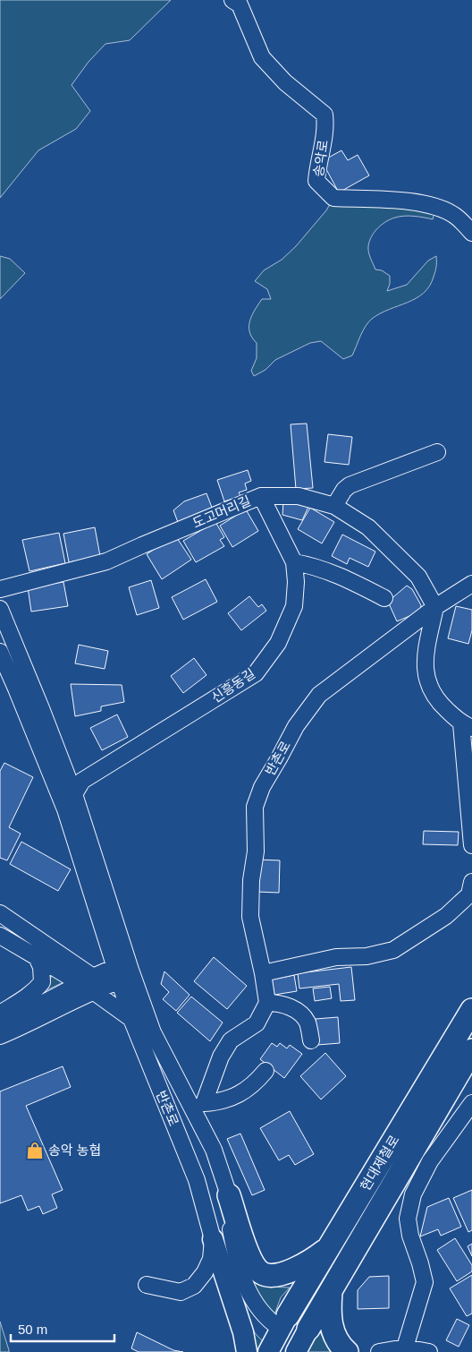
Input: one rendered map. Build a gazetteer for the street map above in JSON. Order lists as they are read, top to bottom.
{
  "streets": {
    "highway": ["현대제철로"],
    "street": [
      "송악로",
      "도고머리길",
      "신흥동길",
      "반촌로"
    ]
  },
  "crossings": [
    ["도고머리길", "신흥동길"],
    ["도고머리길", "반촌로"]
  ],
  "places": {
    "shop": ["송악 농협"]
  },
  "scale_bar": "50 m"
}
